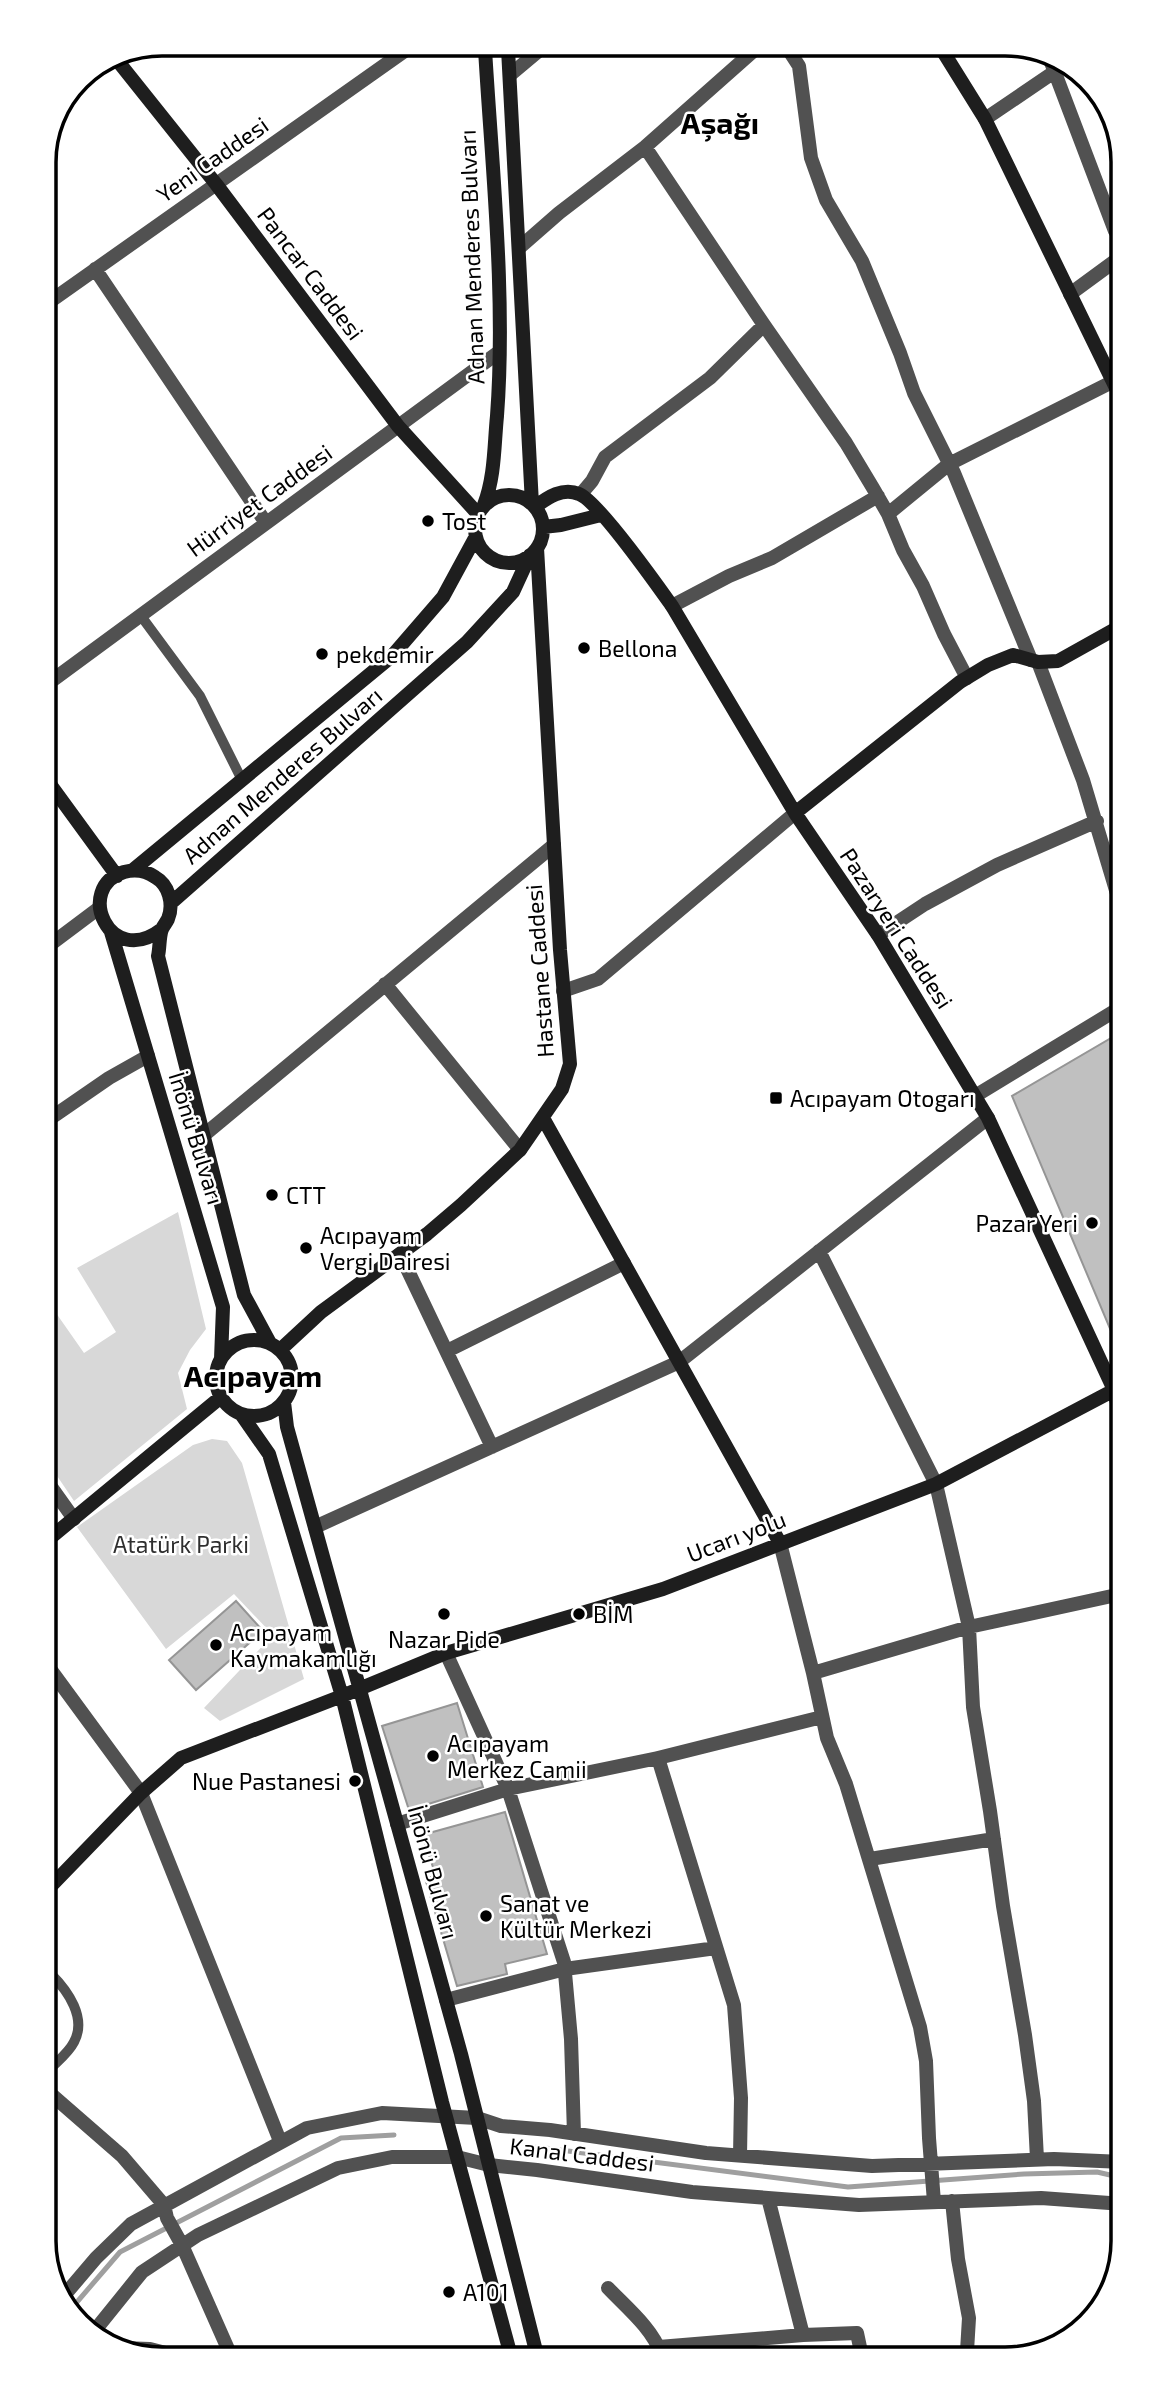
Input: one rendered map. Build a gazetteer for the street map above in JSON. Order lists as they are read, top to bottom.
{
  "streets": {
    "street": [
      "Yeni Caddesi",
      "Adnan Menderes Bulvarı",
      "Pancar Caddesi",
      "Hürriyet Caddesi",
      "Pazaryeri Caddesi",
      "Hastane Caddesi",
      "İnönü Bulvarı",
      "Ucarı yolu",
      "Kanal Caddesi"
    ]
  },
  "crossings": [
    ["Yeni Caddesi", "Pancar Caddesi"],
    ["Adnan Menderes Bulvarı", "Pancar Caddesi"],
    ["Adnan Menderes Bulvarı", "Hürriyet Caddesi"],
    ["Adnan Menderes Bulvarı", "Hastane Caddesi"],
    ["Adnan Menderes Bulvarı", "İnönü Bulvarı"],
    ["Pancar Caddesi", "Hürriyet Caddesi"],
    ["Pancar Caddesi", "Hastane Caddesi"],
    ["Hastane Caddesi", "İnönü Bulvarı"],
    ["İnönü Bulvarı", "Ucarı yolu"],
    ["İnönü Bulvarı", "Kanal Caddesi"]
  ],
  "districts": ["Aşağı", "Acıpayam"],
  "parks": ["Atatürk Parki"],
  "places": {
    "other": [
      "Tost",
      "Bellona",
      "pekdemir",
      "CTT",
      "Pazar Yeri",
      "Acıpayam Vergi Dairesi",
      "Nazar Pide",
      "BİM",
      "Acıpayam Kaymakamlığı",
      "Acıpayam Merkez Camii",
      "Nue Pastanesi",
      "Sanat ve Kültür Merkezi",
      "A101"
    ],
    "transit": ["Acıpayam Otogarı"]
  }
}
